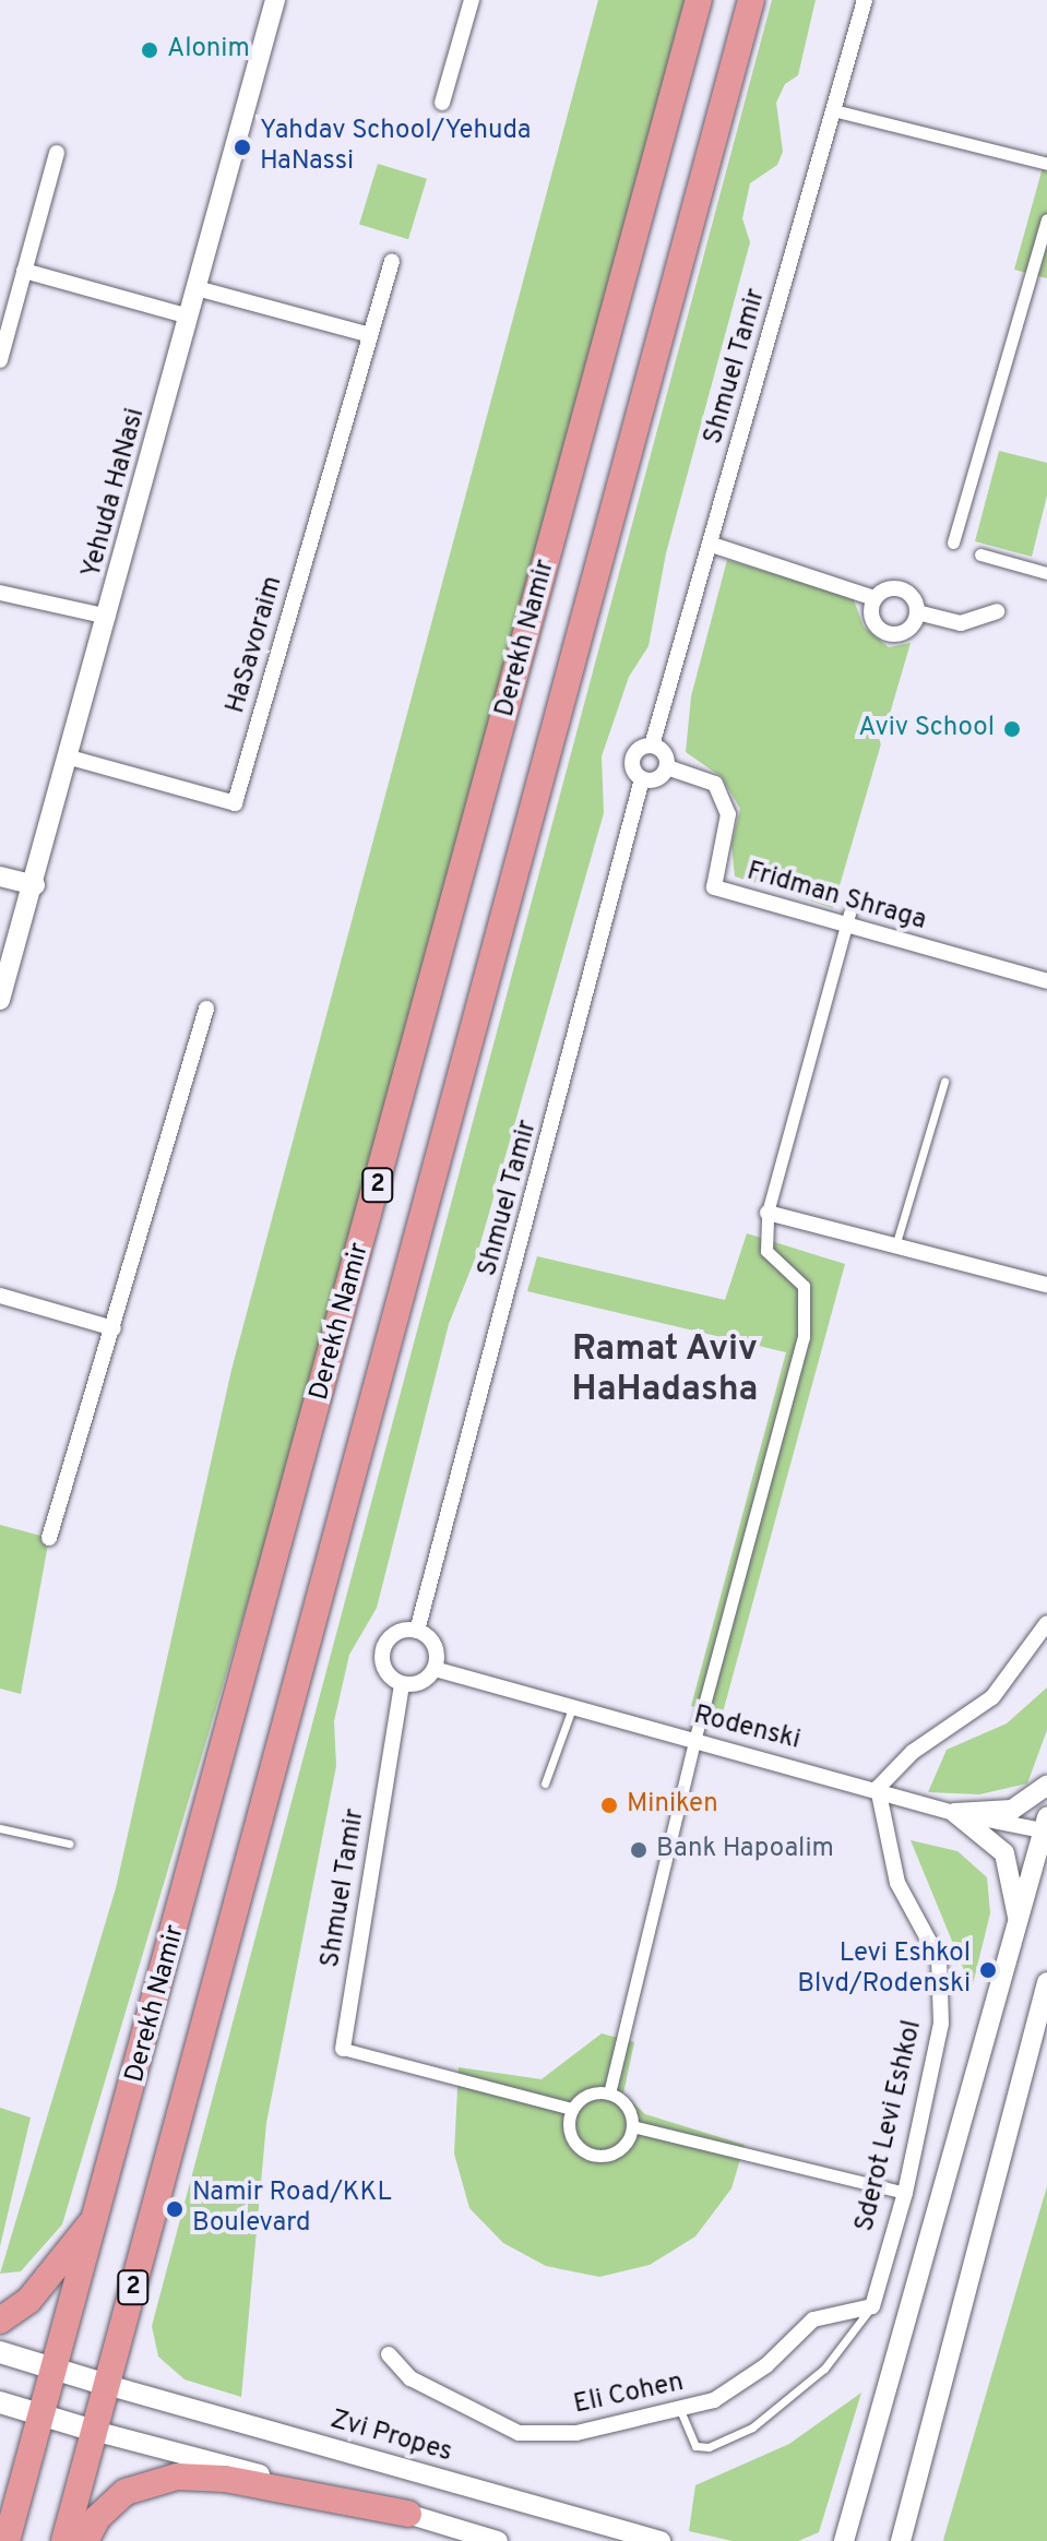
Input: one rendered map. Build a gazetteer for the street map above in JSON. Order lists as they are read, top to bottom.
{
  "streets": {
    "highway": ["Derekh Namir", "2"],
    "street": [
      "Shmuel Tamir",
      "Yehuda HaNasi",
      "HaSavoraim",
      "Fridman Shraga",
      "Rodenski",
      "Sderot Levi Eshkol",
      "Eli Cohen",
      "Zvi Propes"
    ]
  },
  "crossings": [
    ["Shmuel Tamir", "Fridman Shraga"],
    ["Shmuel Tamir", "Rodenski"],
    ["Yehuda HaNasi", "HaSavoraim"],
    ["Derekh Namir", "Zvi Propes"],
    ["Rodenski", "Sderot Levi Eshkol"],
    ["Sderot Levi Eshkol", "Eli Cohen"]
  ],
  "districts": ["Ramat Aviv HaHadasha"],
  "places": [
    "Alonim",
    "Yahdav School/Yehuda HaNassi",
    "Aviv School",
    "Miniken",
    "Bank Hapoalim",
    "Levi Eshkol Blvd/Rodenski",
    "Namir Road/KKL Boulevard"
  ]
}
